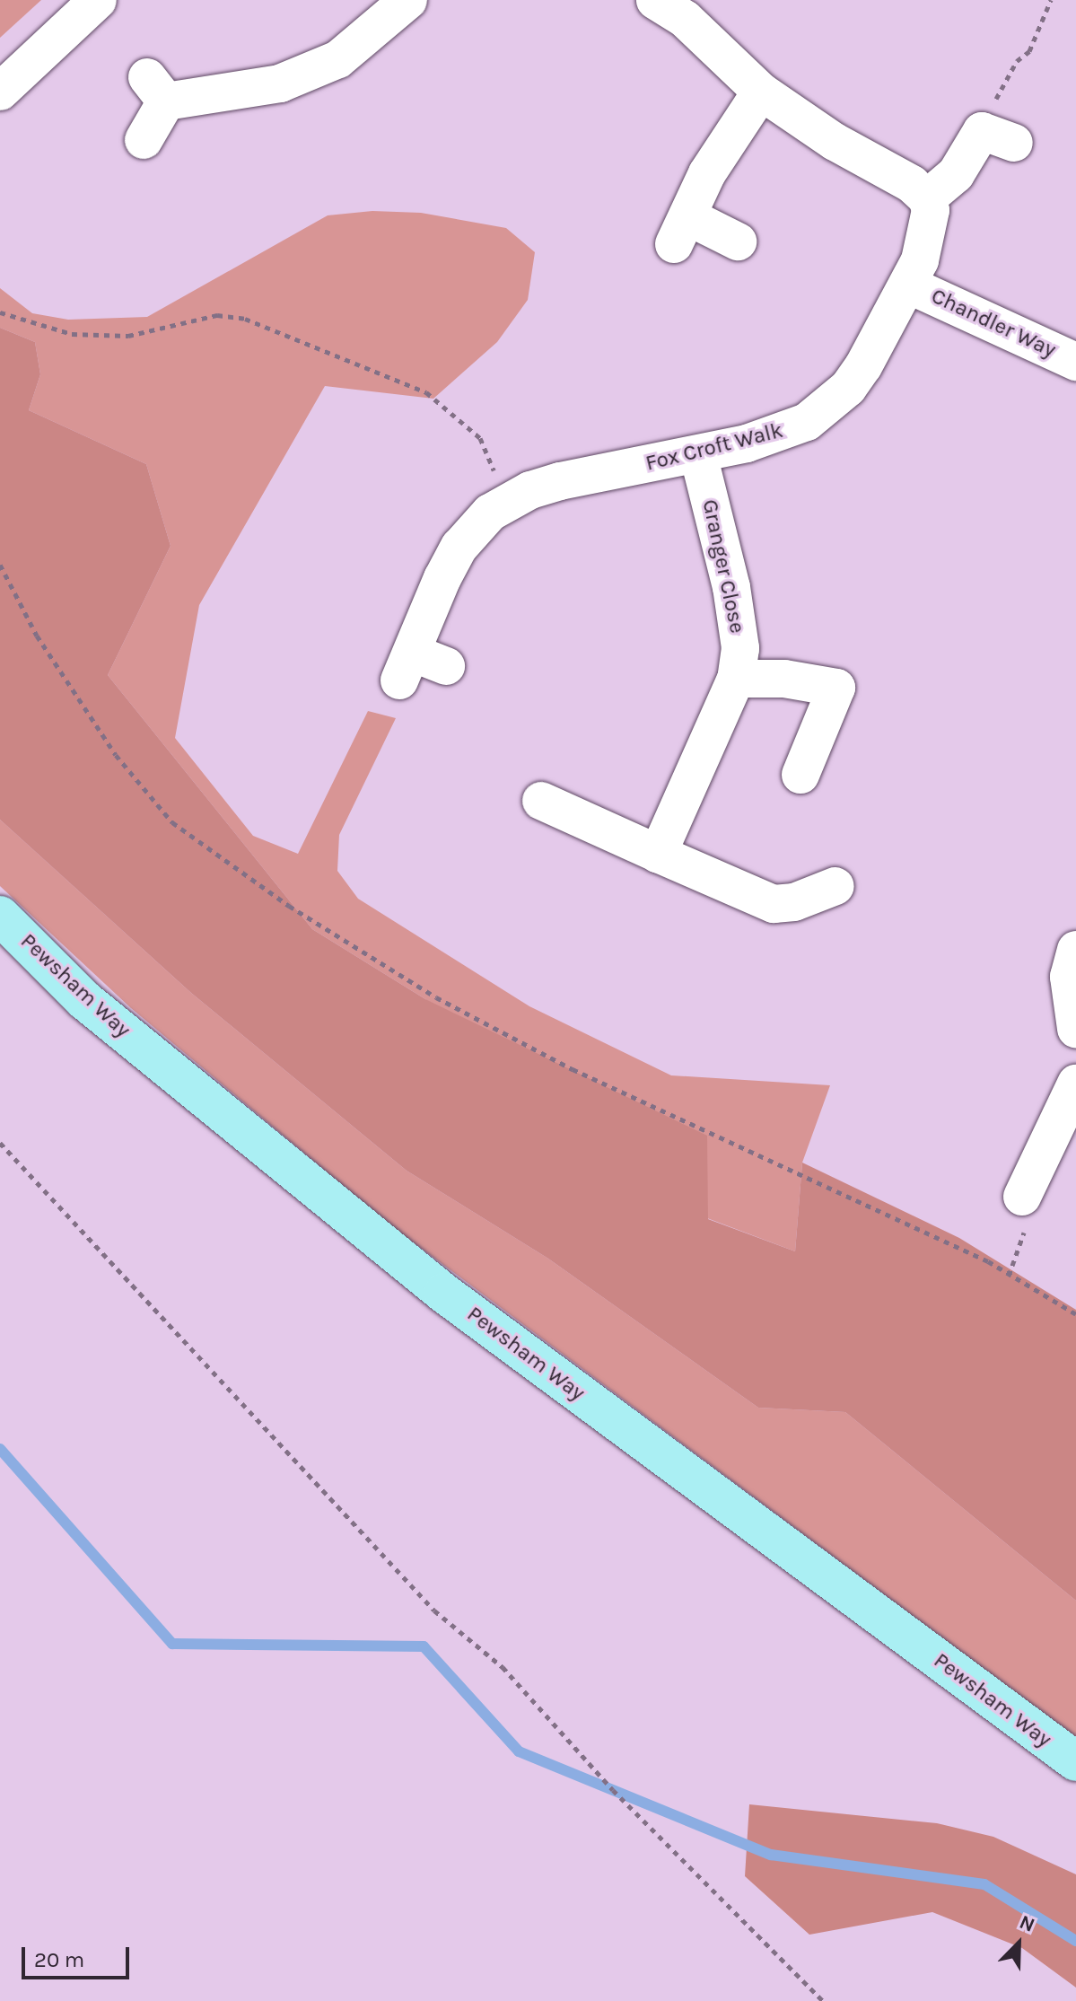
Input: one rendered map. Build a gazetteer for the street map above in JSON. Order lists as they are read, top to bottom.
{
  "streets": {
    "main road": ["Pewsham Way"],
    "street": ["Chandler Way", "Fox Croft Walk", "Granger Close"]
  },
  "crossings": [
    ["Chandler Way", "Fox Croft Walk"],
    ["Fox Croft Walk", "Granger Close"]
  ],
  "scale_bar": "20 m",
  "north": "top right"
}
